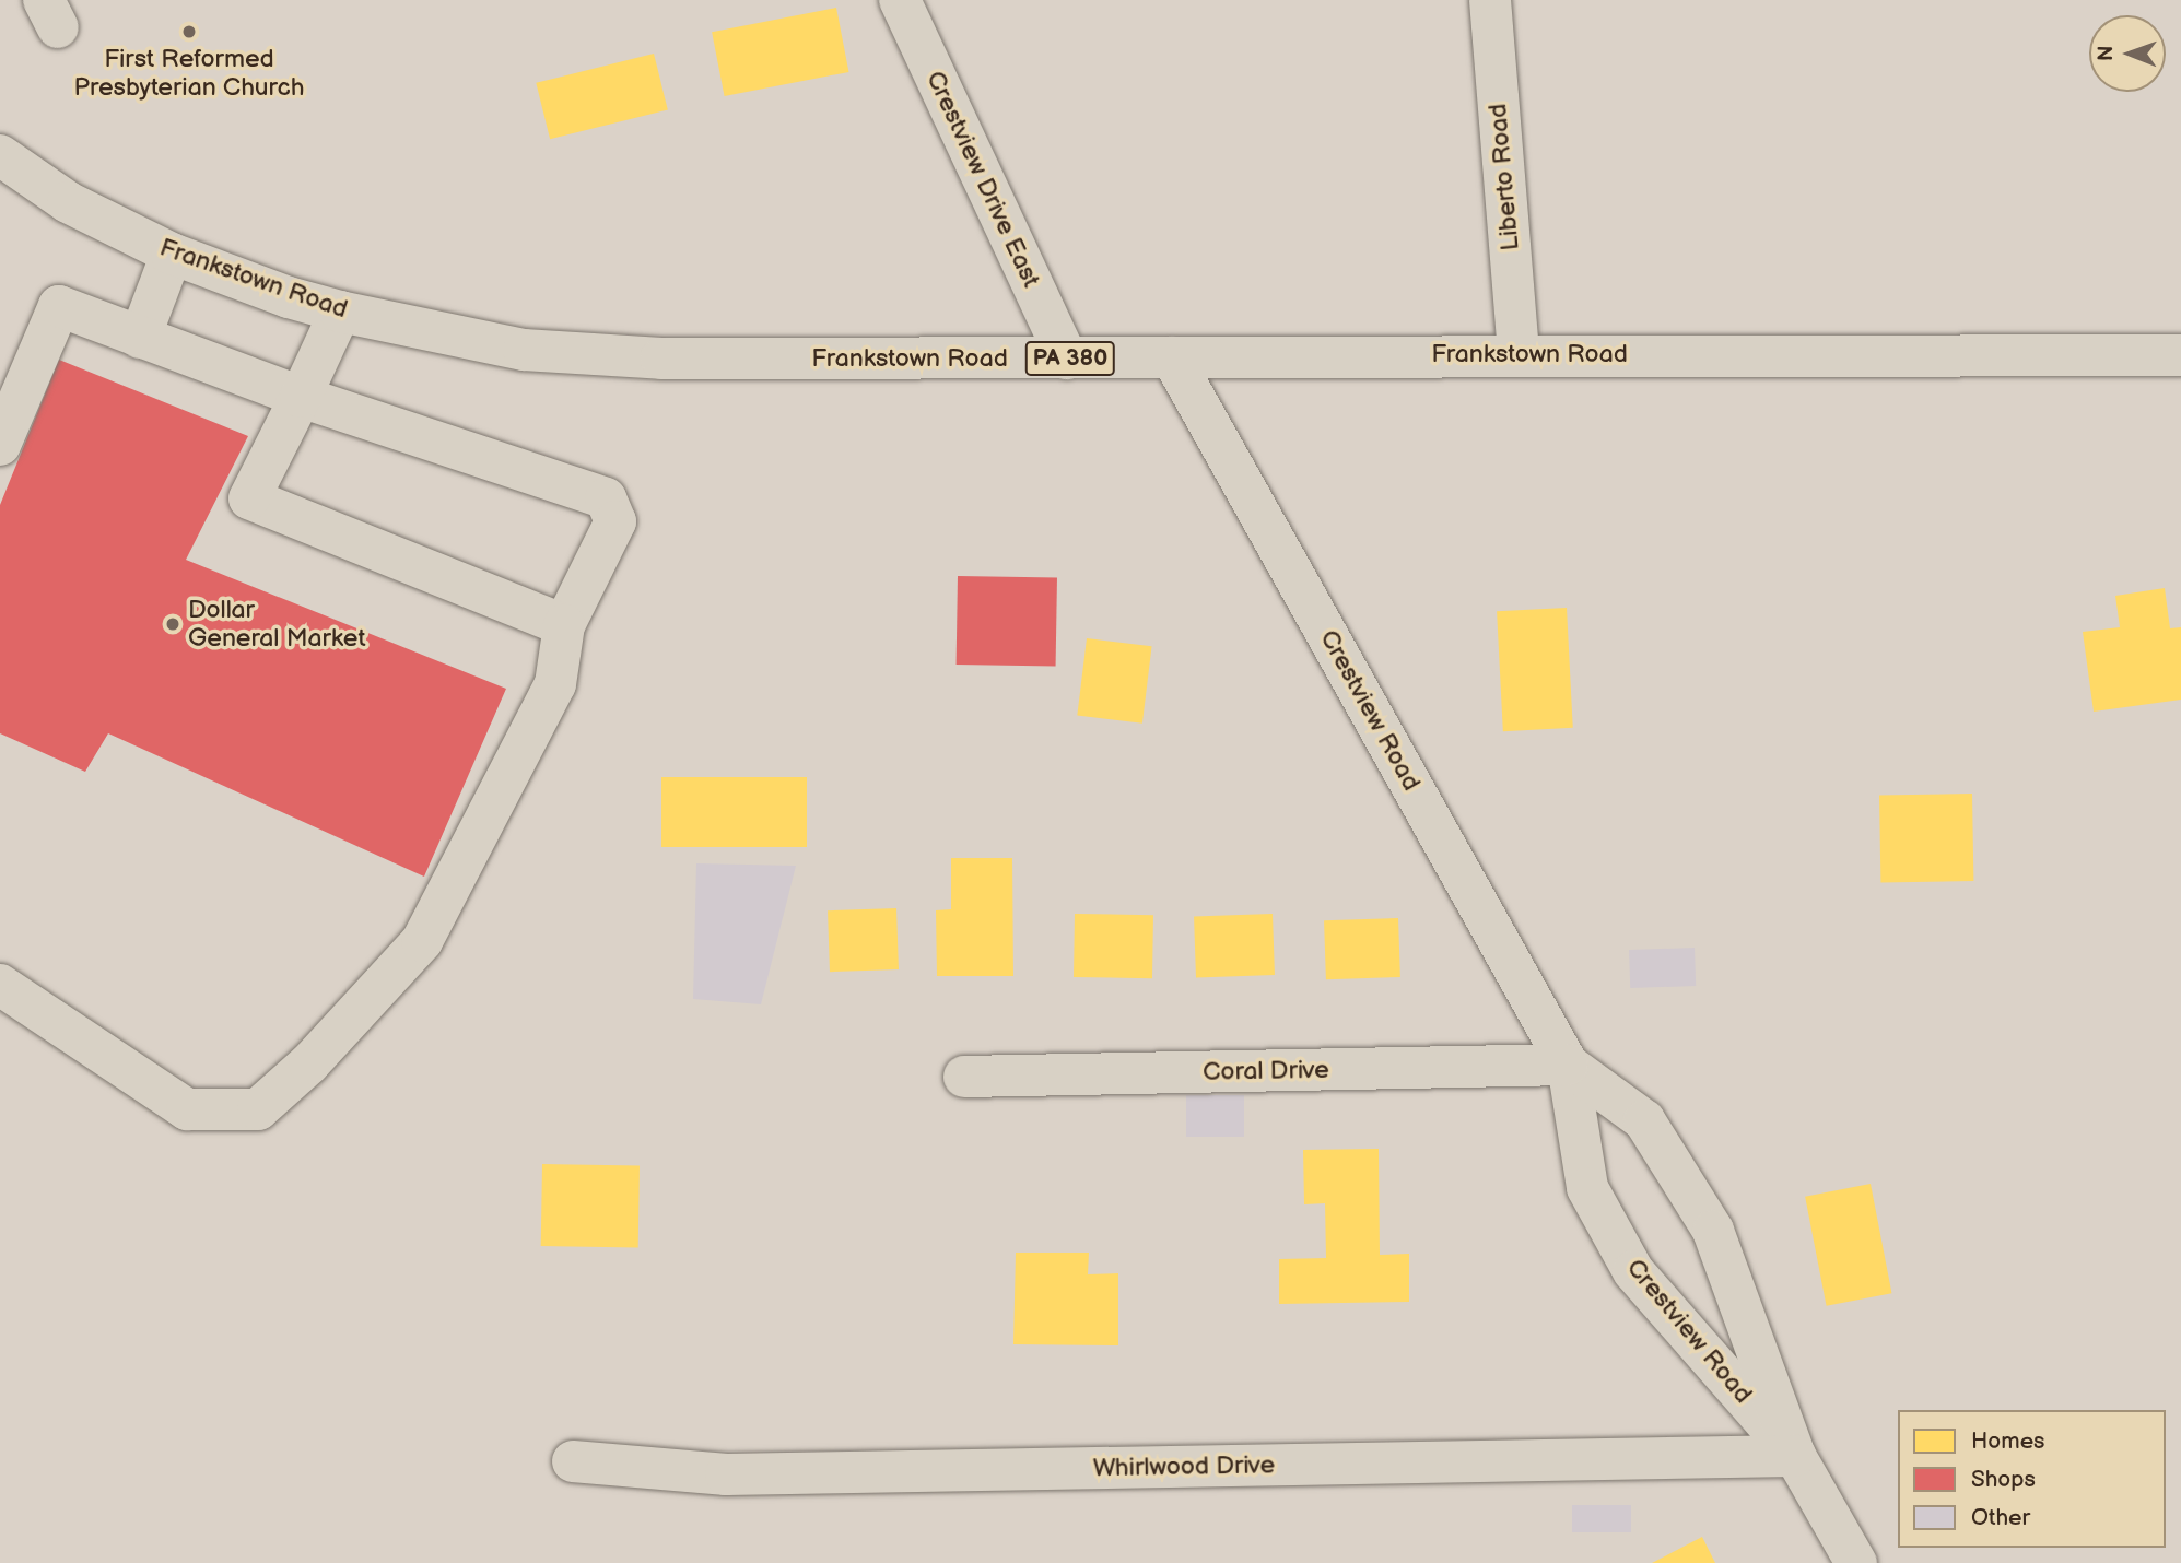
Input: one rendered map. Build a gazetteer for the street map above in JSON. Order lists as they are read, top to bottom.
{
  "streets": {
    "street": [
      "Liberto Road",
      "Crestview Drive East",
      "Frankstown Road",
      "PA 380",
      "Crestview Road",
      "Coral Drive",
      "Whirlwood Drive"
    ]
  },
  "crossings": [
    ["Liberto Road", "Frankstown Road"],
    ["Crestview Drive East", "Frankstown Road"],
    ["Frankstown Road", "Crestview Road"],
    ["Crestview Road", "Coral Drive"],
    ["Crestview Road", "Whirlwood Drive"]
  ],
  "places": ["First Reformed Presbyterian Church", "Dollar General Market"],
  "legend": ["Homes", "Shops", "Other"],
  "north": "left"
}
